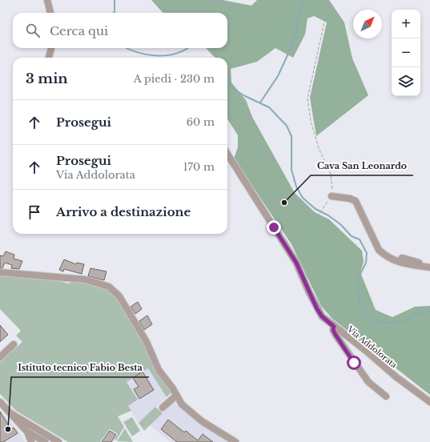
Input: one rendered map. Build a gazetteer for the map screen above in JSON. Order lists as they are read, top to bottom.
{
  "streets": {
    "street": ["Via Addolorata"]
  },
  "places": ["Cava San Leonardo", "Istituto tecnico Fabio Besta"],
  "north": "top right",
  "page": {
    "map_buttons": ["+", "−"],
    "search": "Cerca qui",
    "heading": ["3 min", "A piedi · 230 m"],
    "list": [
      ["Prosegui", "60 m"],
      ["Prosegui", "Via Addolorata", "170 m"],
      "Arrivo a destinazione"
    ]
  }
}
